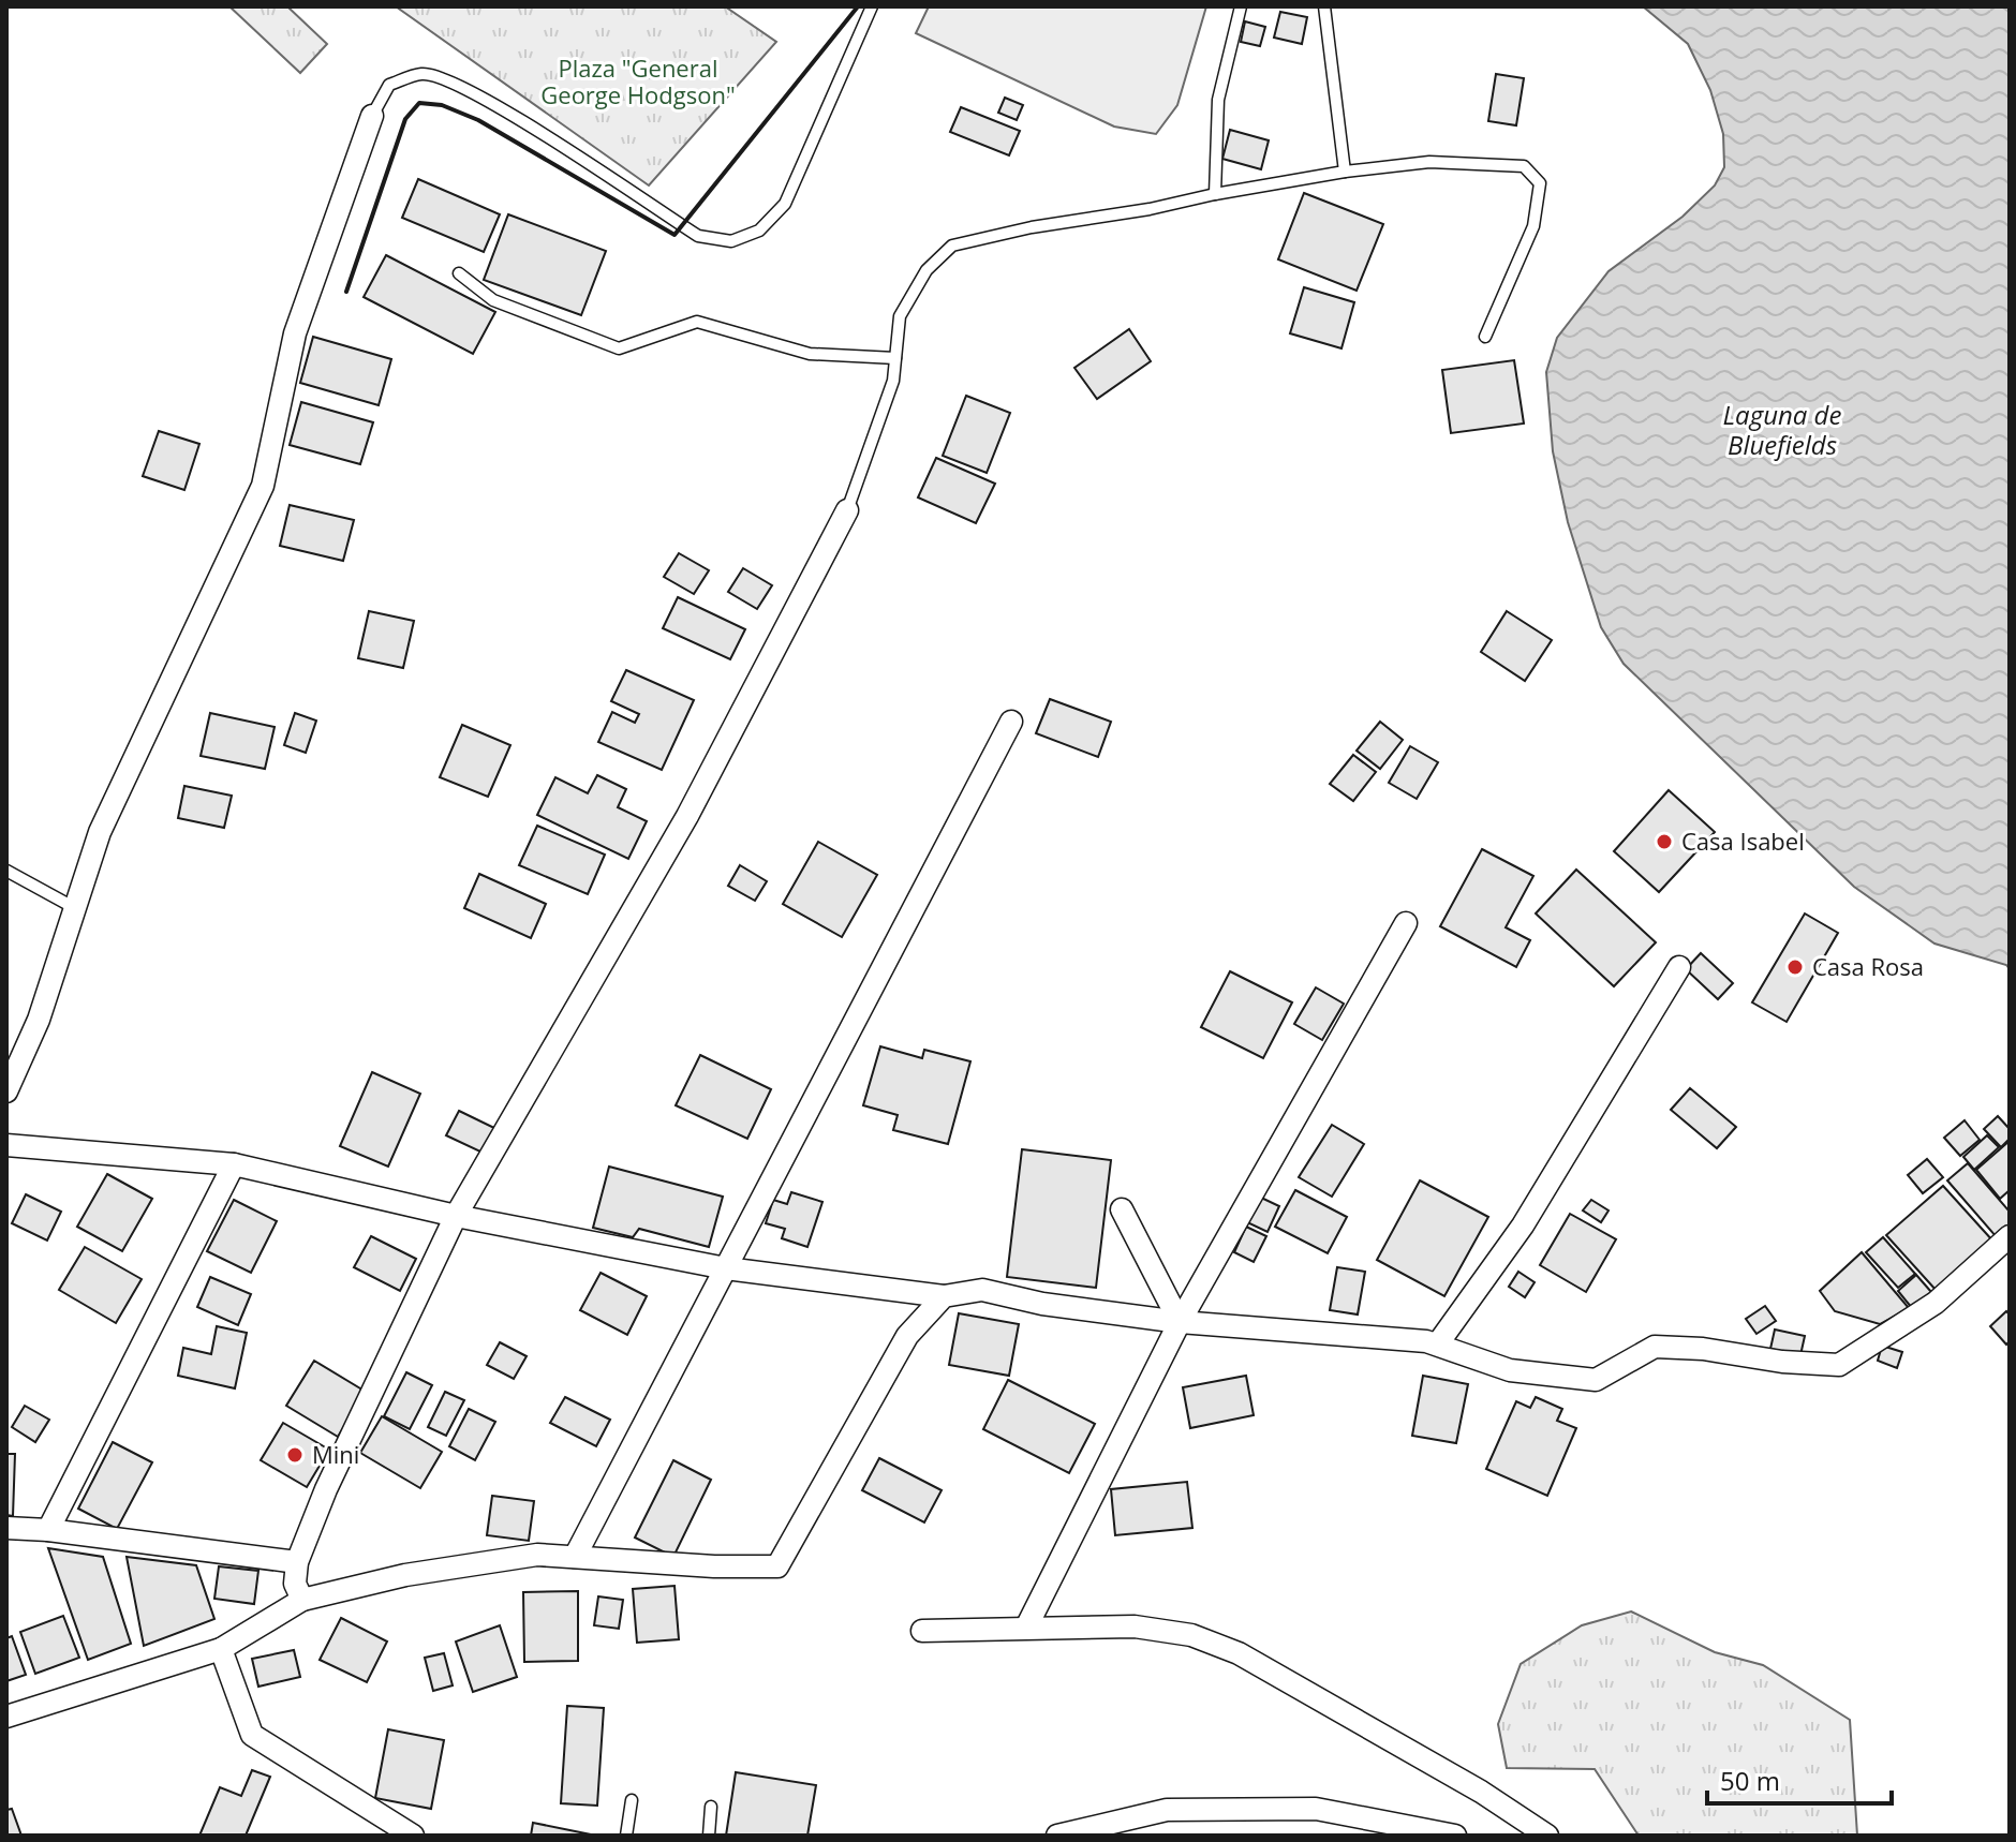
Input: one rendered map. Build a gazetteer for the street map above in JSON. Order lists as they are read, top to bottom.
{
  "water": ["Laguna de Bluefields"],
  "parks": ["Plaza \"General George Hodgson\""],
  "places": ["Casa Isabel", "Casa Rosa", "Mini"],
  "scale_bar": "50 m"
}
